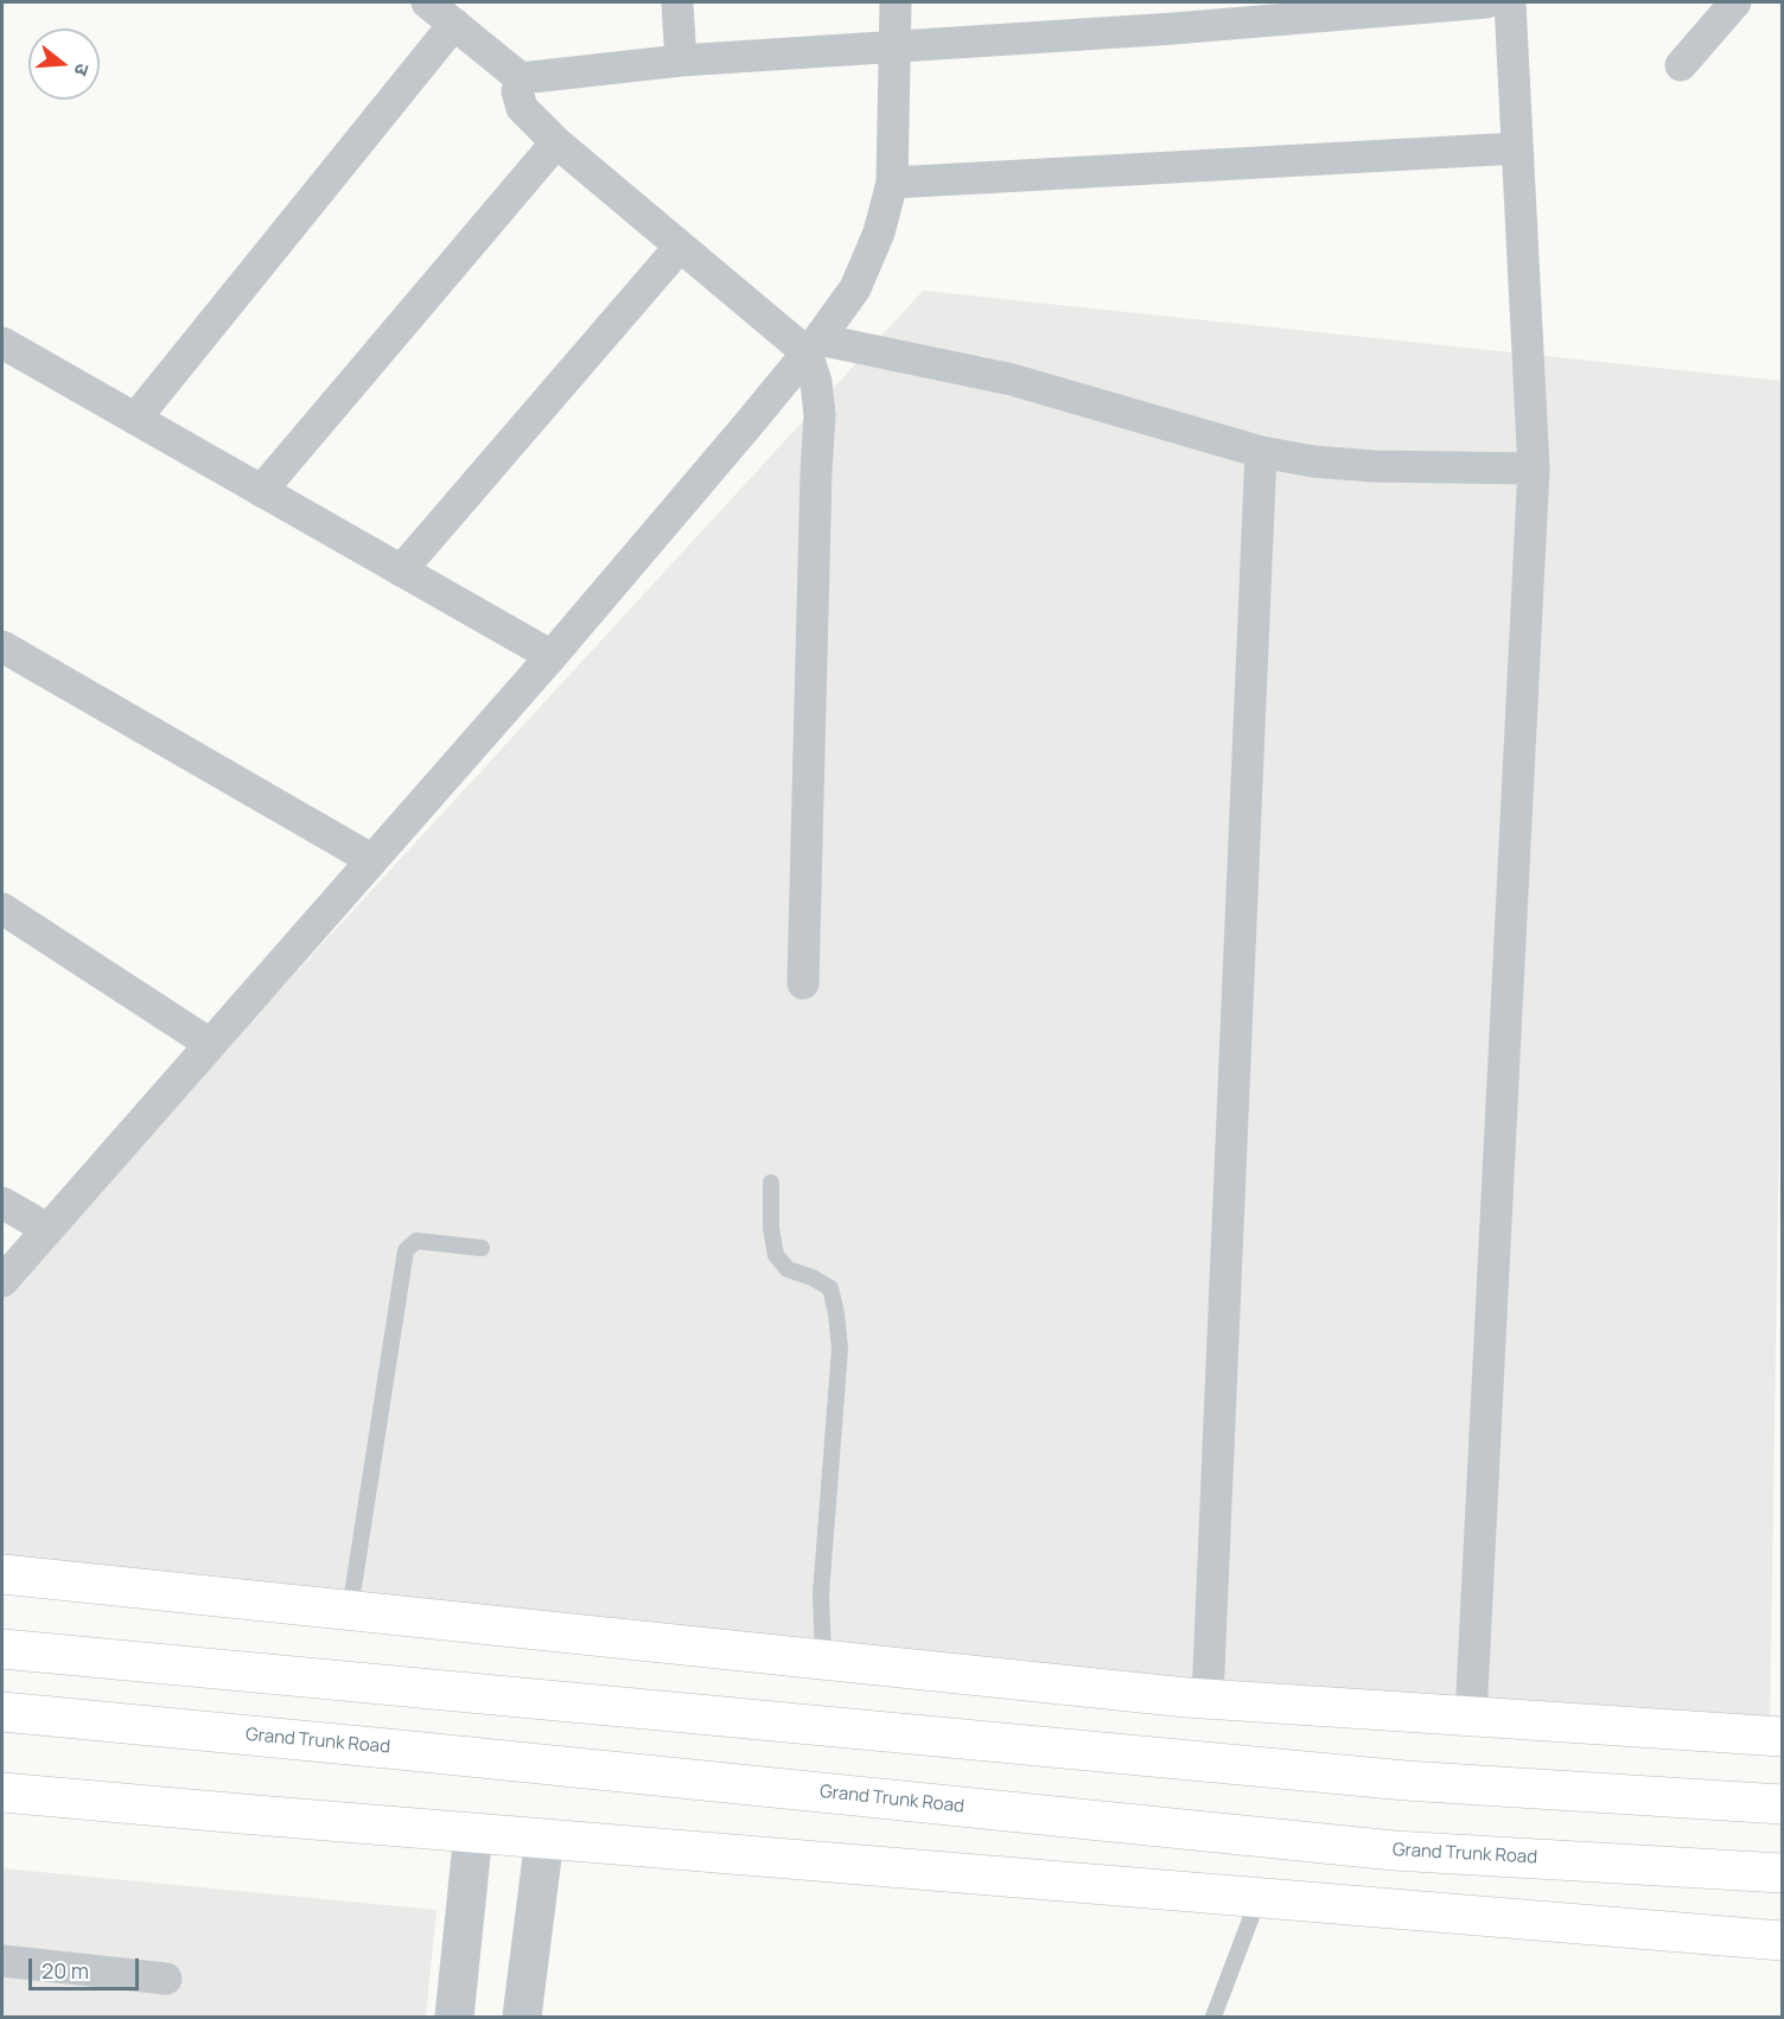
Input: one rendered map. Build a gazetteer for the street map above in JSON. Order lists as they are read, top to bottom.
{
  "streets": {
    "highway": ["Grand Trunk Road"]
  },
  "scale_bar": "20 m",
  "north": "right"
}
